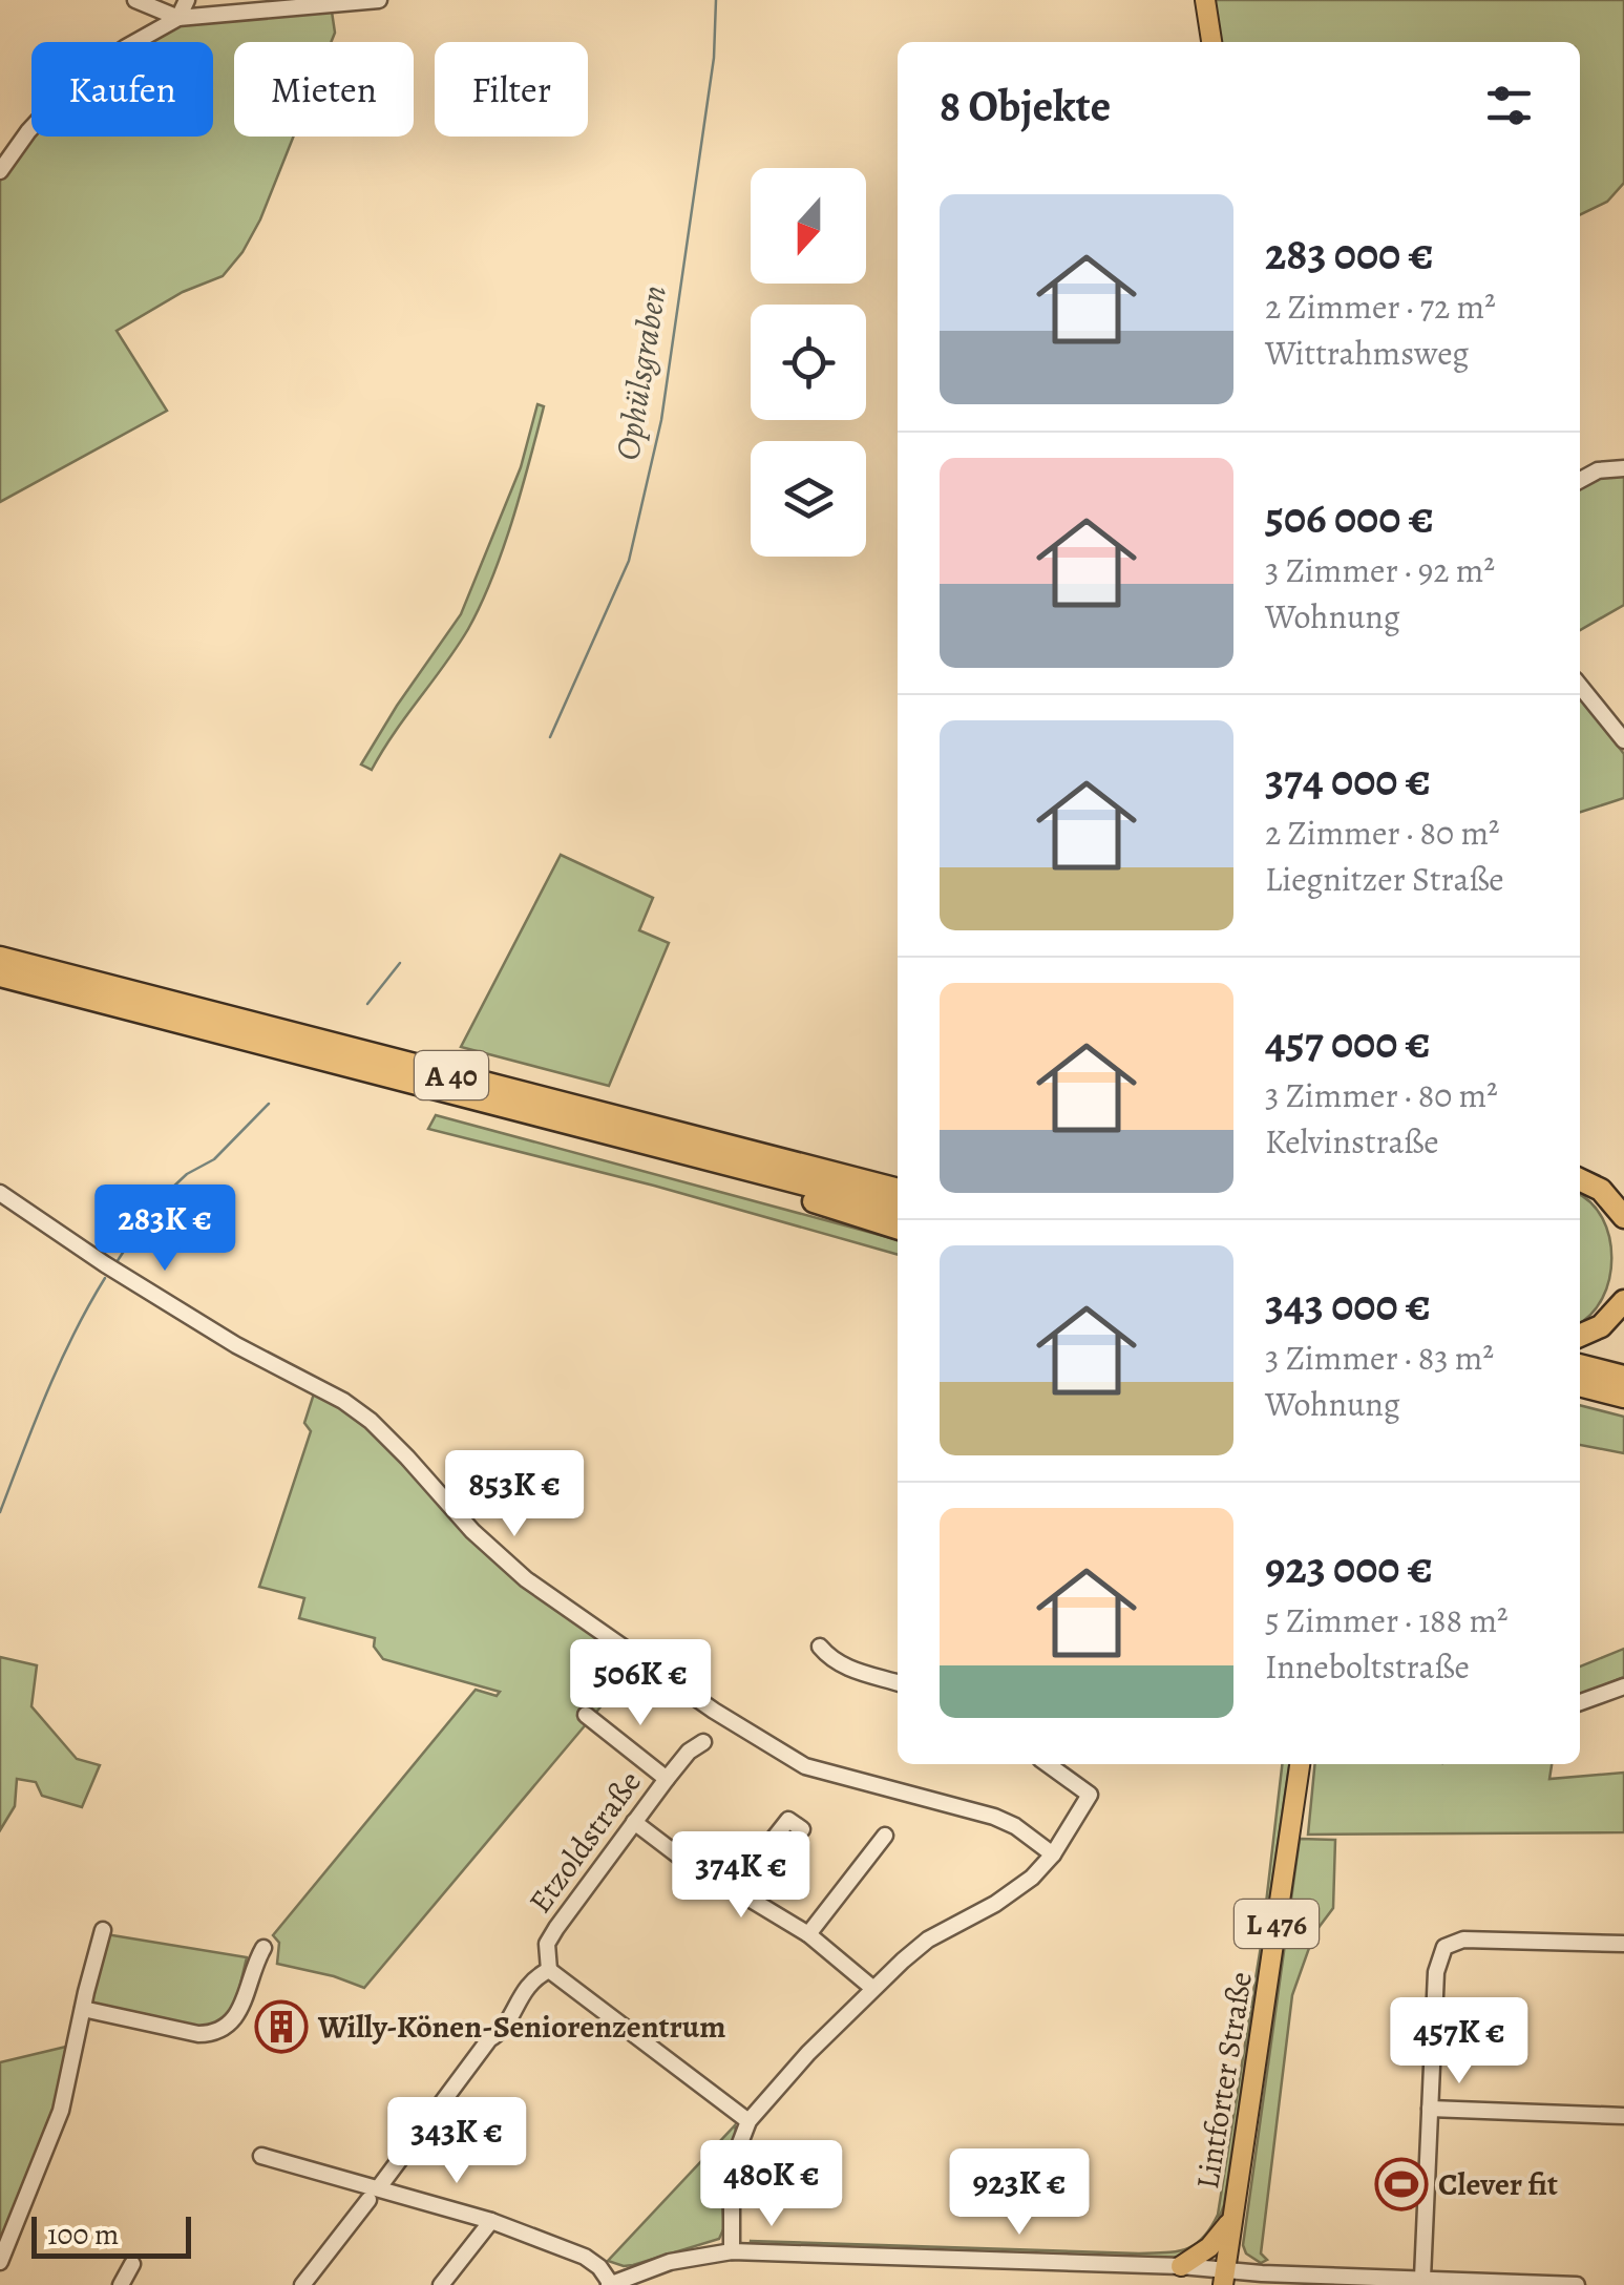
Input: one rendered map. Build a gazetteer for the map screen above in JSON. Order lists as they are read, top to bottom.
{
  "streets": {
    "highway": ["A 40"],
    "main road": ["L 476", "Lintforter Straße"],
    "street": ["Etzoldstraße"]
  },
  "water": ["Ophülsgraben"],
  "places": {
    "building": ["Willy-Könen-Seniorenzentrum"],
    "sports": ["Clever fit"]
  },
  "scale_bar": "100 m",
  "north": "bottom",
  "page": {
    "chip": ["Kaufen", "Mieten", "Filter"],
    "heading": "8 Objekte",
    "list": [
      {
        "name": "283 000 €",
        "note": "2 Zimmer · 72 m² · Wittrahmsweg"
      },
      {
        "name": "506 000 €",
        "note": "3 Zimmer · 92 m² · Wohnung"
      },
      {
        "name": "374 000 €",
        "note": "2 Zimmer · 80 m² · Liegnitzer Straße"
      },
      {
        "name": "457 000 €",
        "note": "3 Zimmer · 80 m² · Kelvinstraße"
      },
      {
        "name": "343 000 €",
        "note": "3 Zimmer · 83 m² · Wohnung"
      },
      {
        "name": "923 000 €",
        "note": "5 Zimmer · 188 m² · Inneboltstraße"
      }
    ],
    "price": [
      "283K €",
      "853K €",
      "506K €",
      "374K €",
      "457K €",
      "343K €",
      "480K €",
      "923K €"
    ],
    "scale": "100 m"
  }
}
